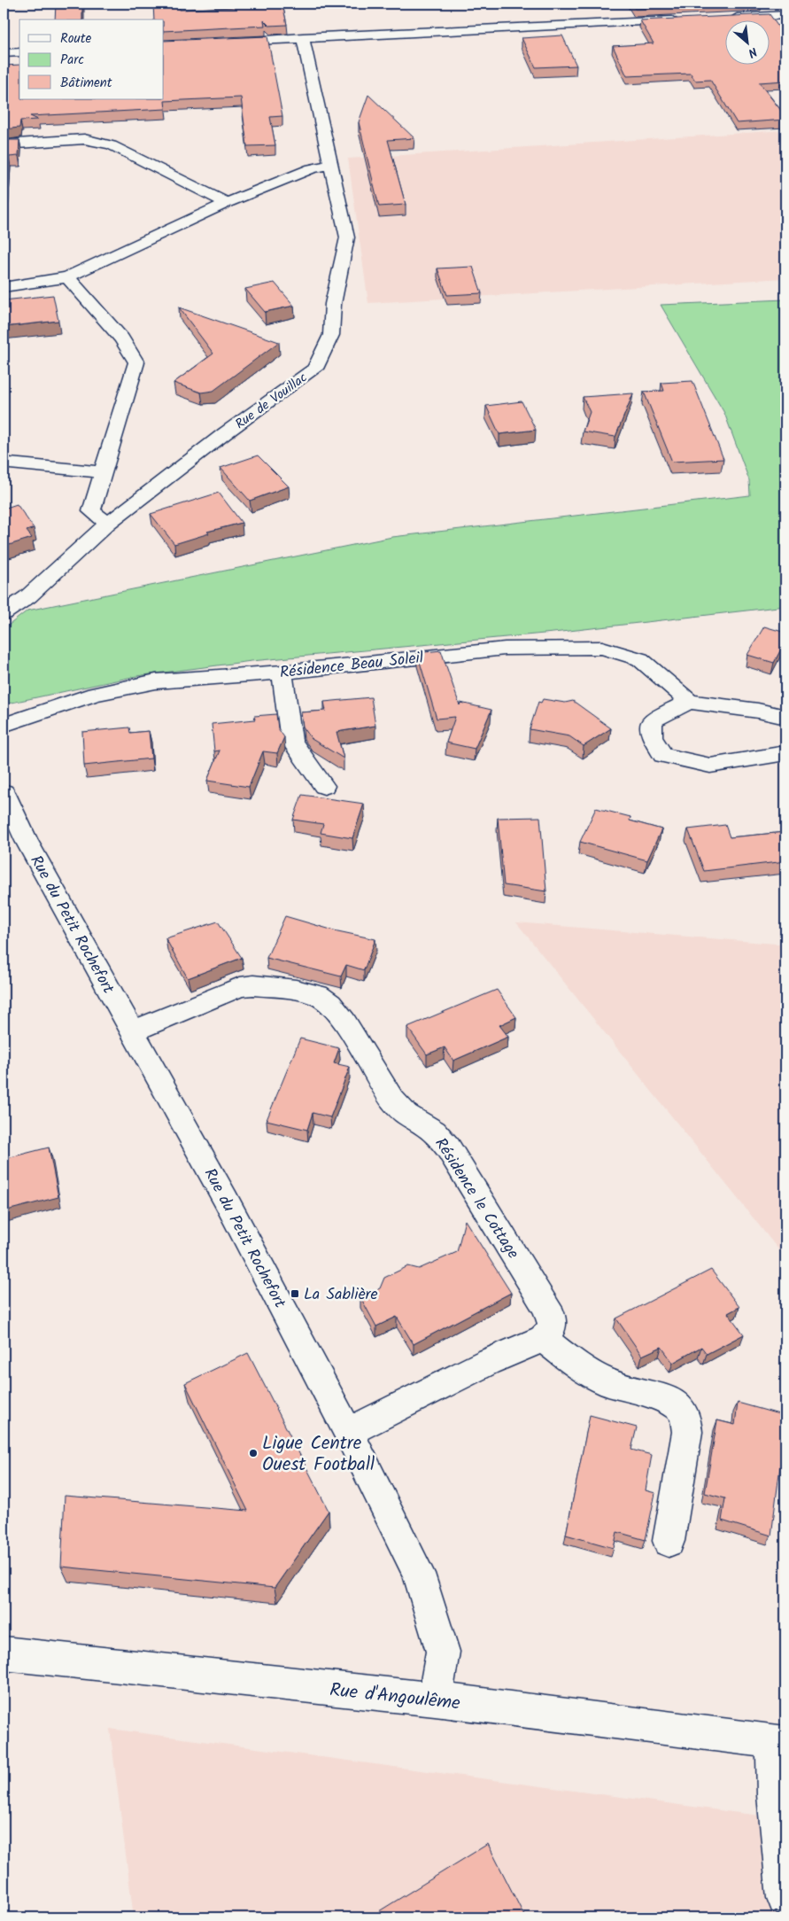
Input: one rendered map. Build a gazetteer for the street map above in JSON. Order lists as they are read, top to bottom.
{
  "streets": {
    "street": [
      "Rue de Vouillac",
      "Résidence Beau Soleil",
      "Rue du Petit Rochefort",
      "Résidence le Cottage",
      "Rue d'Angoulême"
    ]
  },
  "crossings": [
    ["Rue du Petit Rochefort", "Résidence le Cottage"],
    ["Rue du Petit Rochefort", "Rue d'Angoulême"]
  ],
  "places": {
    "transit": ["La Sablière"],
    "other": ["Ligue Centre Ouest Football"]
  },
  "legend": ["Route", "Parc", "Bâtiment"],
  "north": "bottom right"
}
